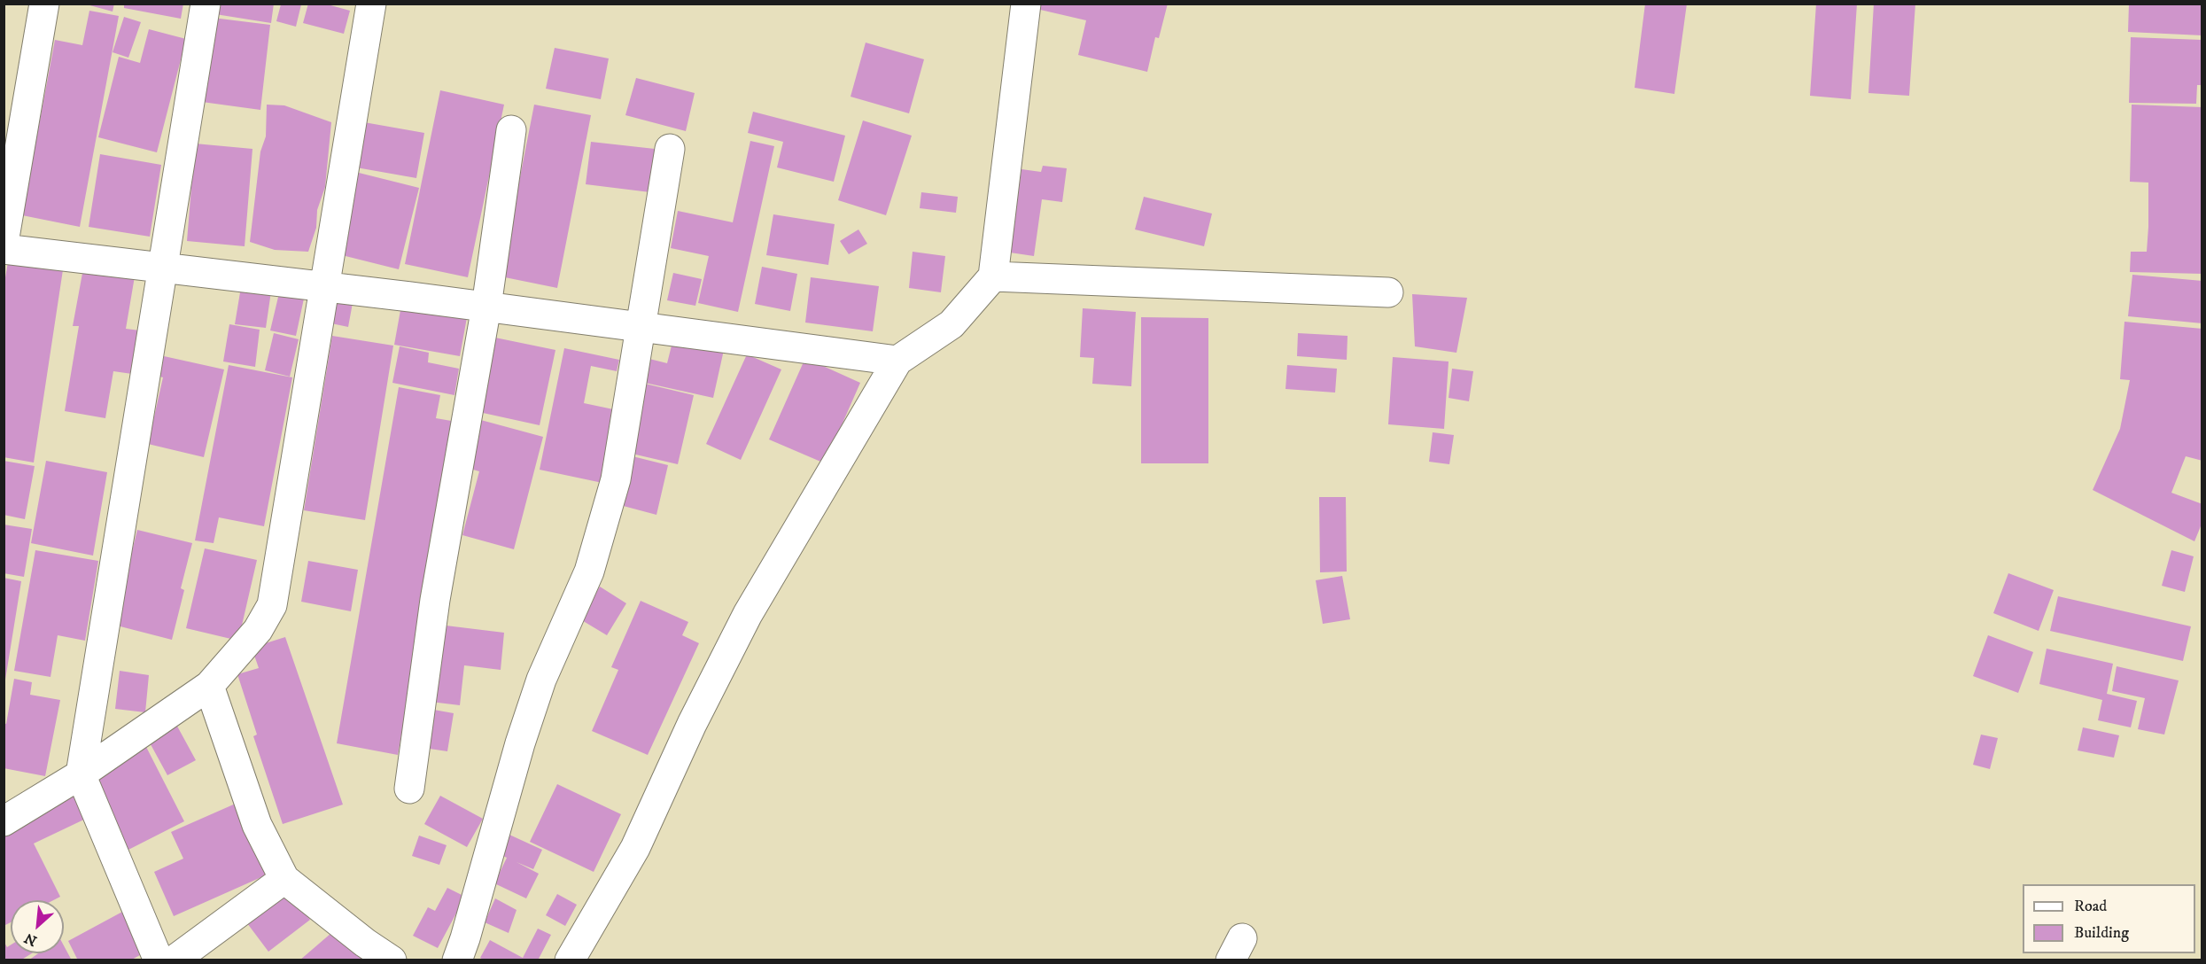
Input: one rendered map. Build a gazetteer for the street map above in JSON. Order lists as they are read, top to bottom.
{
  "legend": ["Road", "Building"],
  "north": "bottom left"
}
